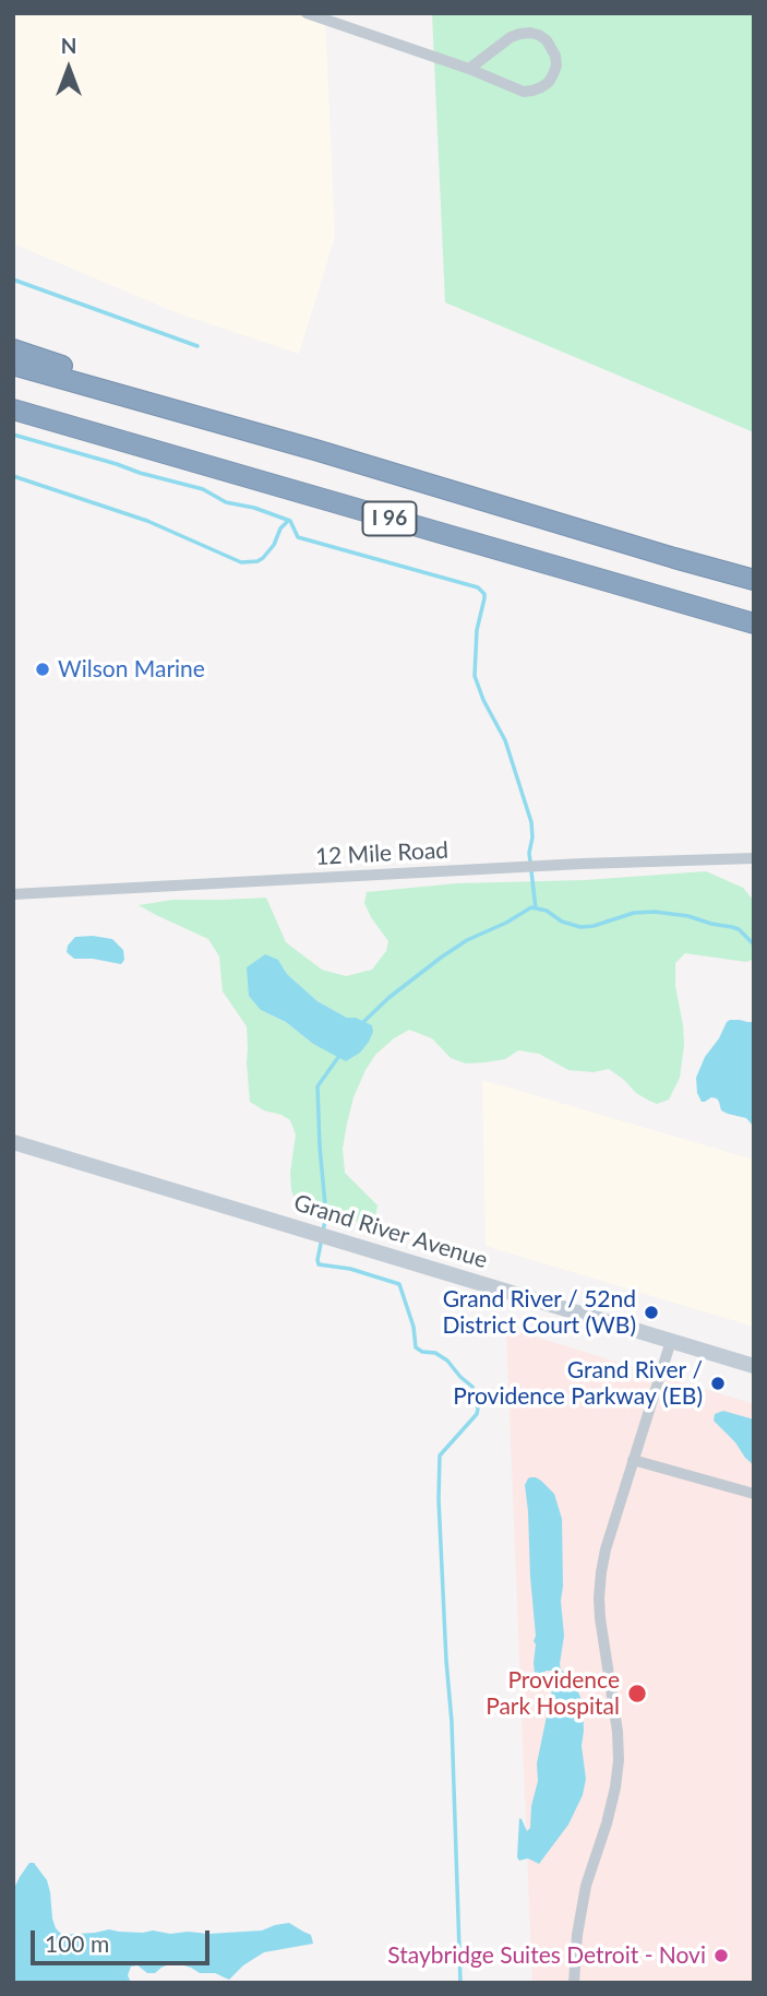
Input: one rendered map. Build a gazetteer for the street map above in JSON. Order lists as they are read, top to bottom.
{
  "streets": {
    "highway": ["I 96"],
    "main road": ["Grand River Avenue"],
    "street": ["12 Mile Road"]
  },
  "places": [
    "Wilson Marine",
    "Grand River / 52nd District Court (WB)",
    "Grand River / Providence Parkway (EB)",
    "Providence Park Hospital",
    "Staybridge Suites Detroit - Novi"
  ],
  "scale_bar": "100 m",
  "north": "top"
}
